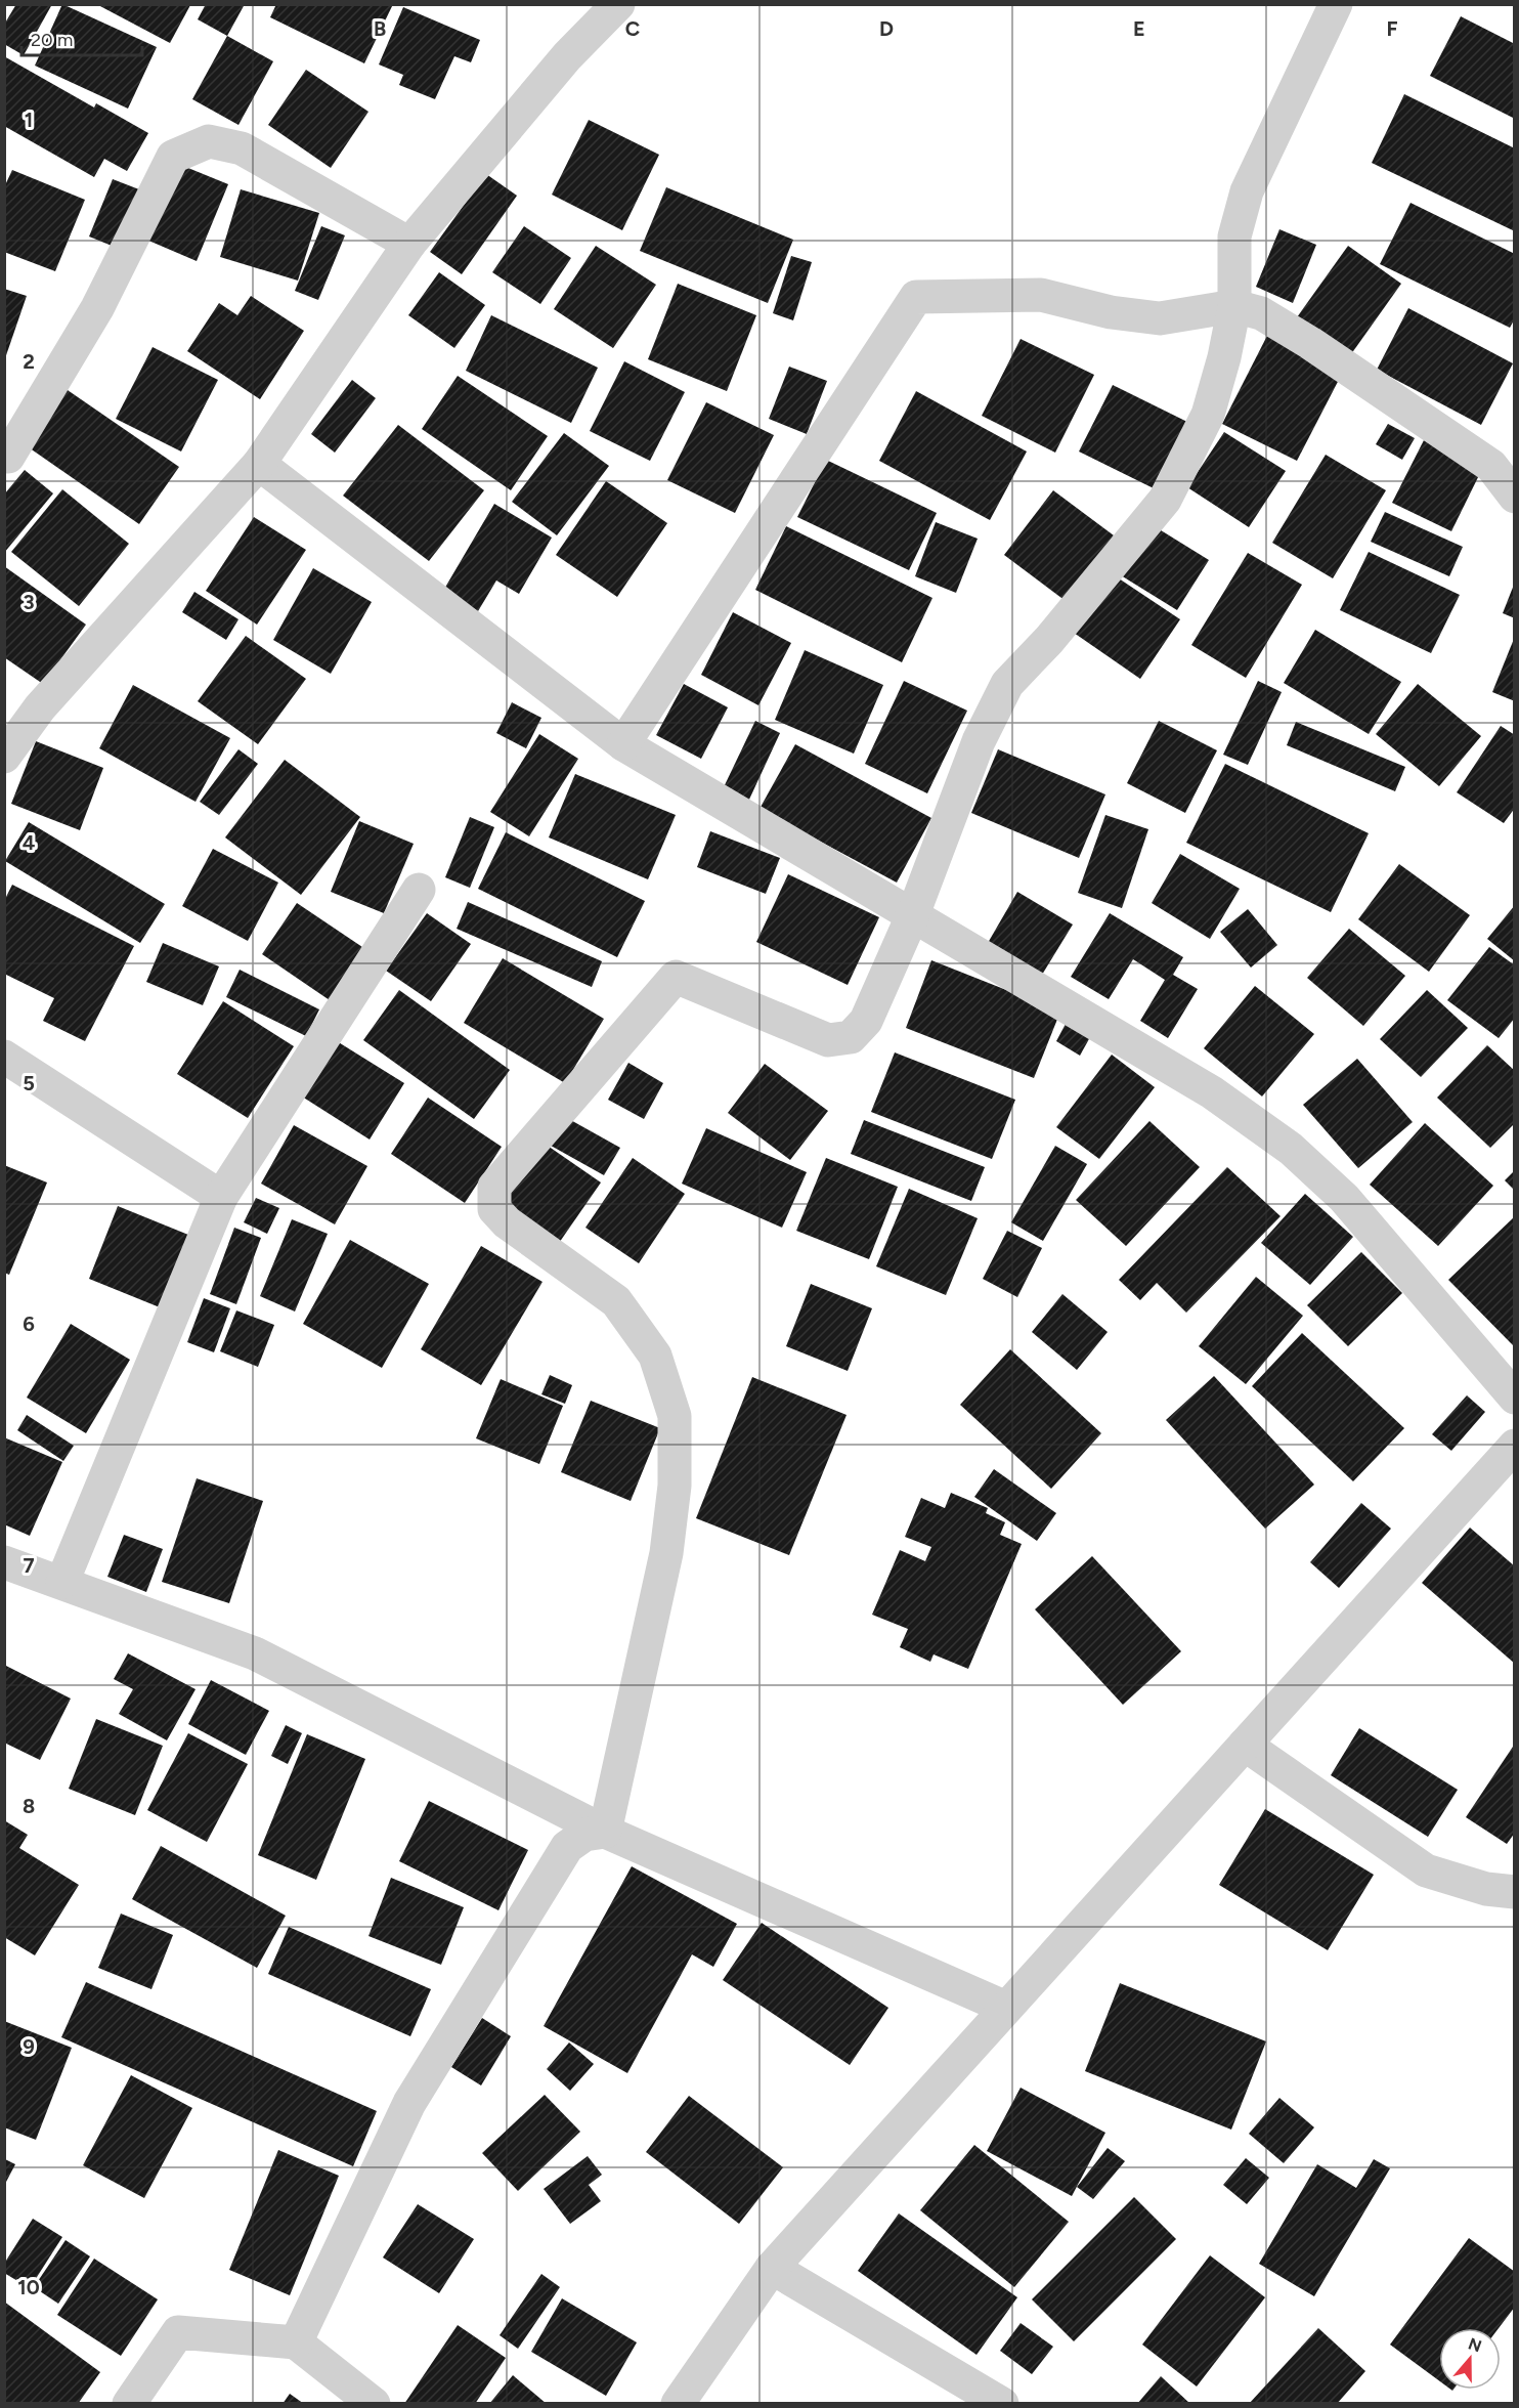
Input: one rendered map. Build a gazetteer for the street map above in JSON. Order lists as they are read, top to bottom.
{
  "scale_bar": "20 m",
  "north": "top",
  "grid": {
    "columns": [
      "B",
      "C",
      "D",
      "E",
      "F"
    ],
    "rows": [
      "1",
      "2",
      "3",
      "4",
      "5",
      "6",
      "7",
      "8",
      "9",
      "10"
    ]
  }
}
